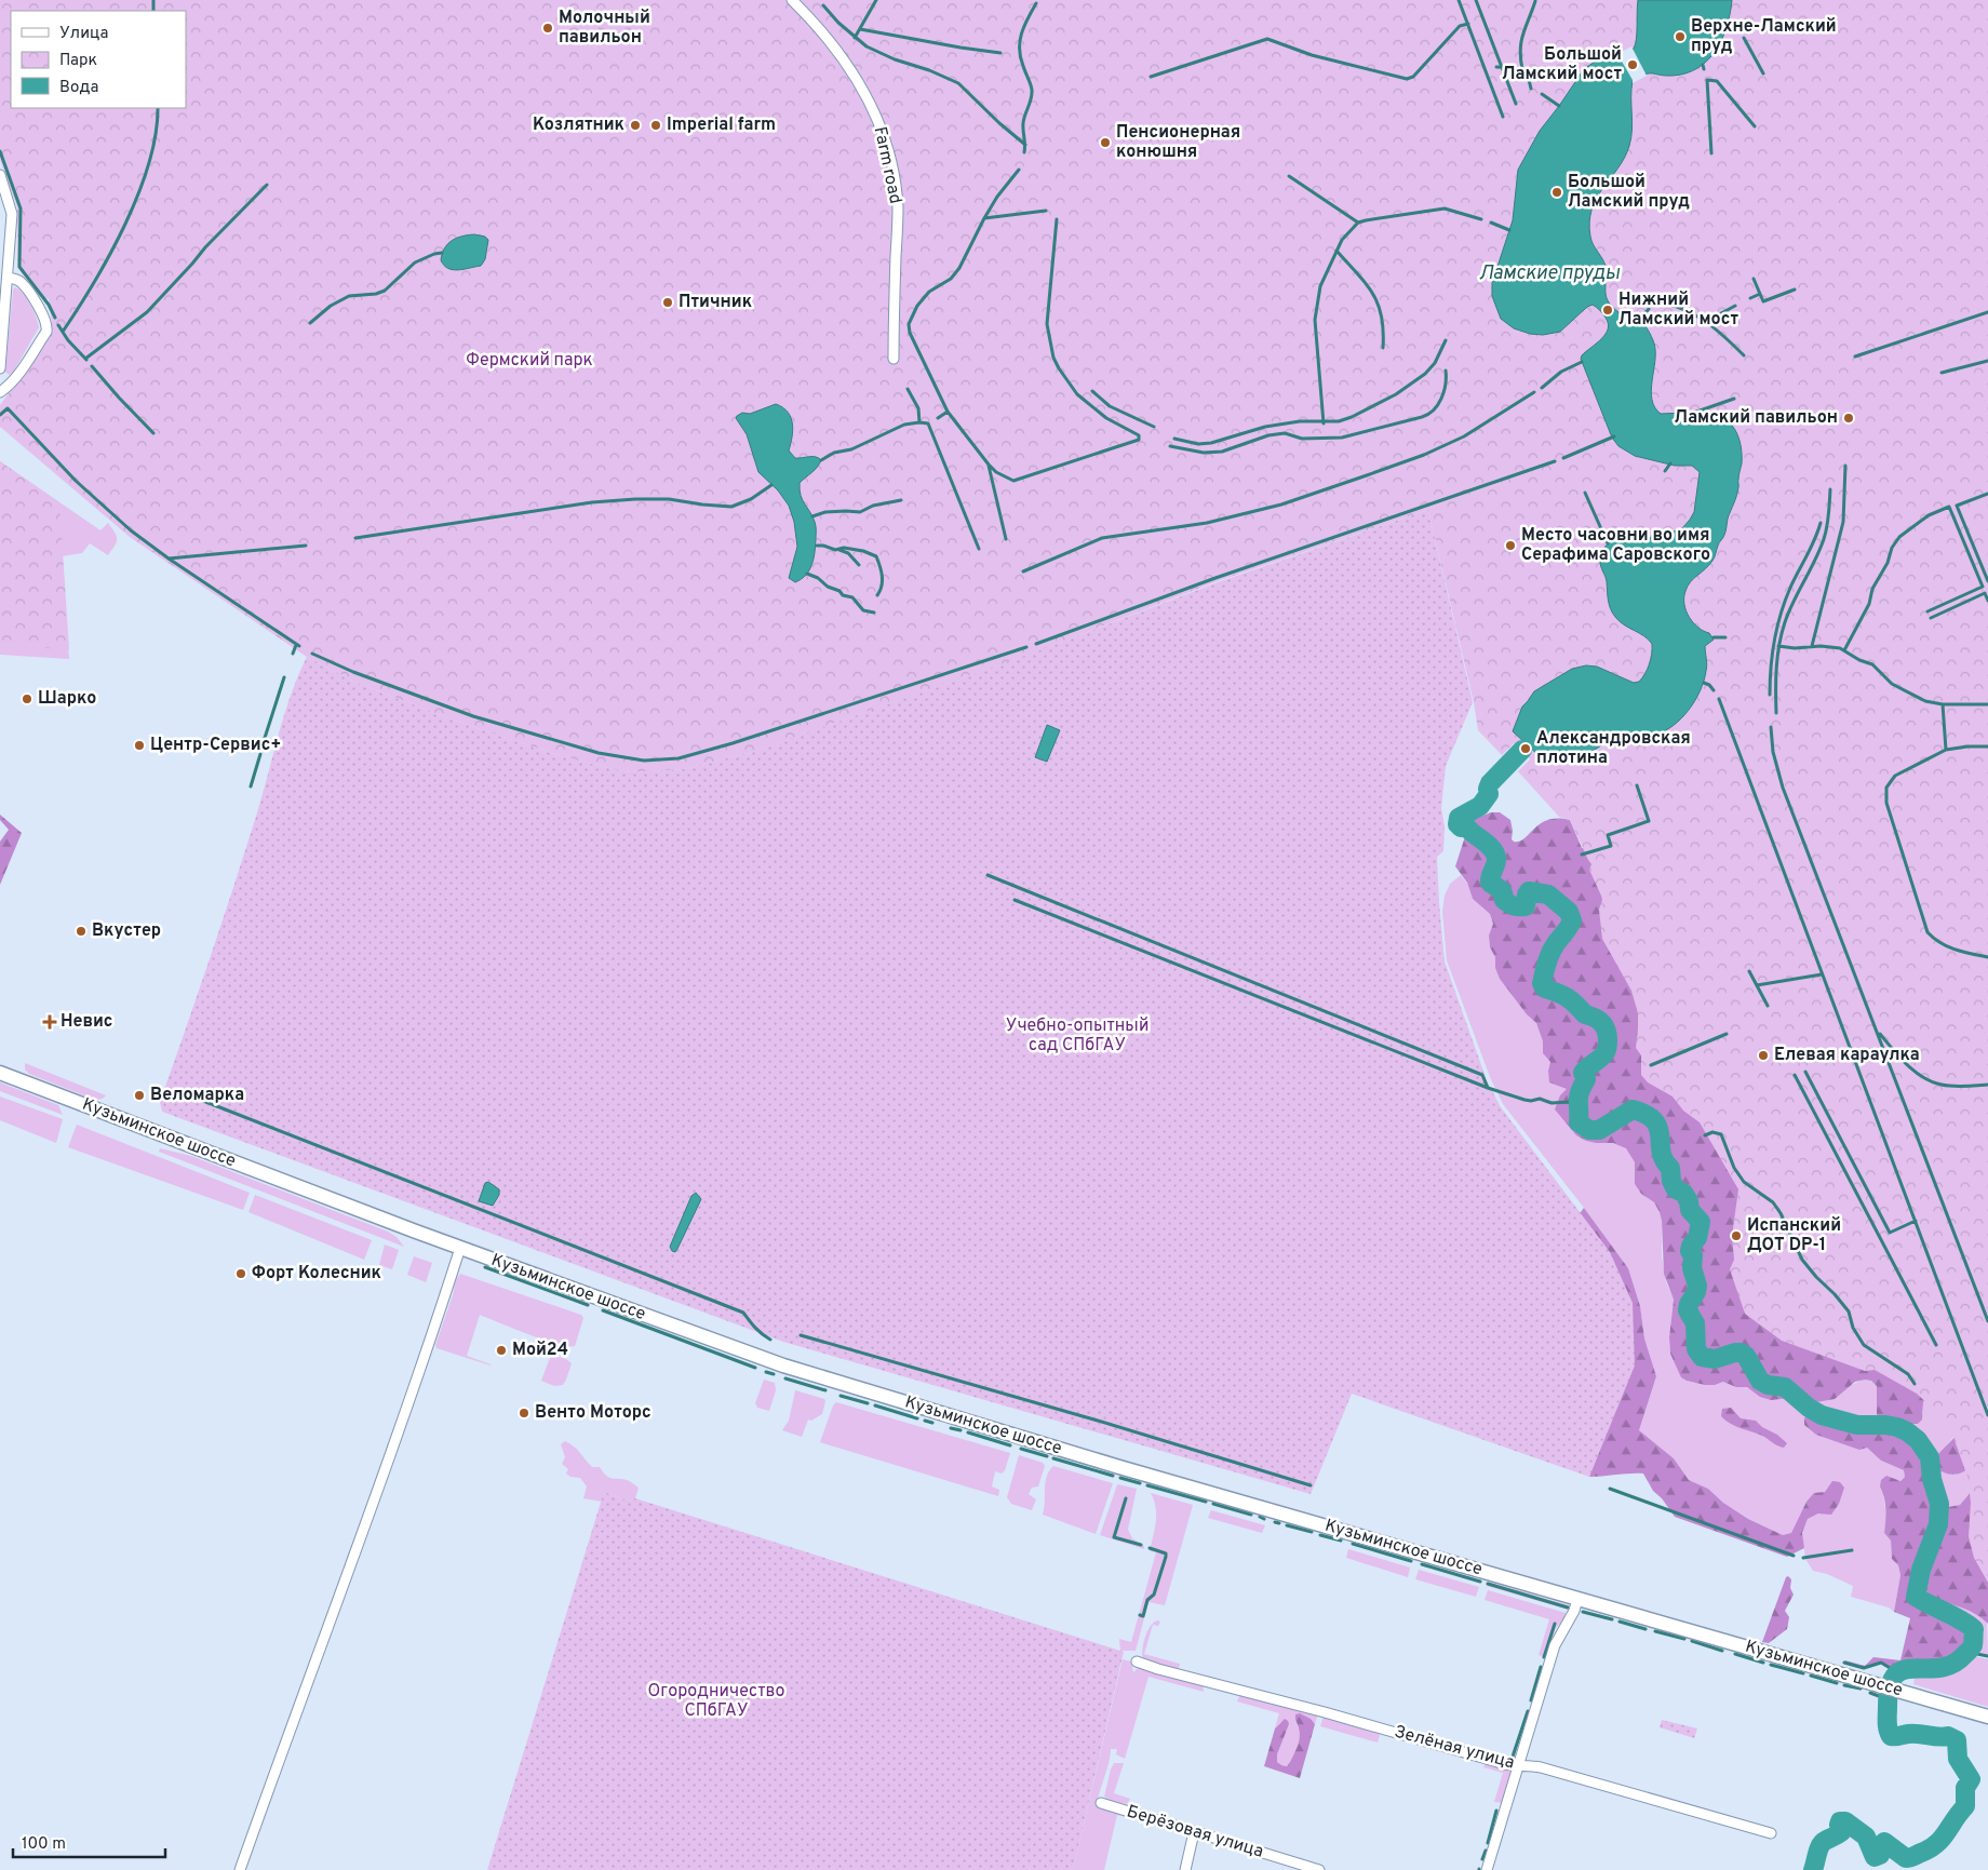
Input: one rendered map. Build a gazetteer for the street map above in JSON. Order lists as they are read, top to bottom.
{
  "streets": {
    "main road": ["Кузьминское шоссе"],
    "street": ["Farm road", "Зелёная улица", "Берёзовая улица"]
  },
  "water": ["Ламские пруды"],
  "parks": ["Фермский парк", "Учебно-опытный сад СПбГАУ", "Огородничество СПбГАУ"],
  "places": {
    "other": [
      "Молочный павильон",
      "Верхне-Ламский пруд",
      "Большой Ламский мост",
      "Козлятник",
      "Imperial farm",
      "Пенсионерная конюшня",
      "Большой Ламский пруд",
      "Птичник",
      "Нижний Ламский мост",
      "Ламский павильон",
      "Место часовни во имя Серафима Саровского",
      "Шарко",
      "Центр-Сервис+",
      "Александровская плотина",
      "Вкустер",
      "Елевая караулка",
      "Веломарка",
      "Испанский ДОТ DP-1",
      "Форт Колесник",
      "Мой24",
      "Венто Моторс"
    ],
    "health": ["Невис"]
  },
  "legend": ["Улица", "Парк", "Вода"],
  "scale_bar": "100 m"
}
